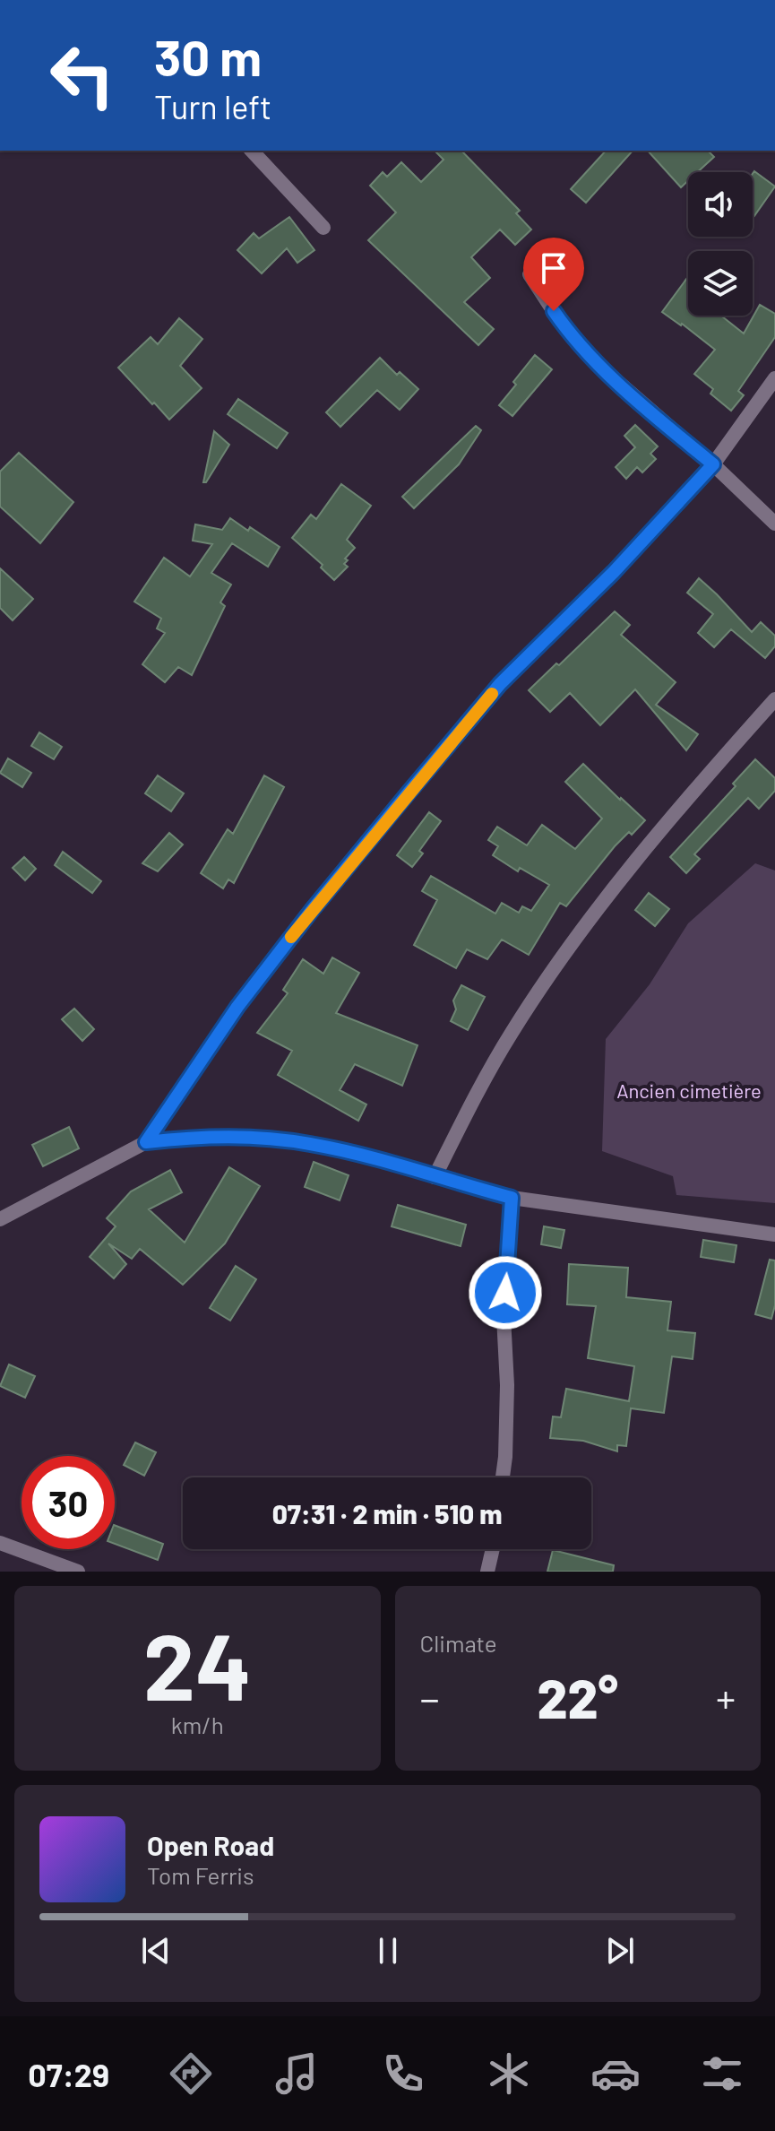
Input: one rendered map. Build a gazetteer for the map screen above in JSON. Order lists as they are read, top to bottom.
{
  "parks": ["Ancien cimetière"],
  "page": {
    "turn": ["30 m", "Turn left"],
    "limit": "30",
    "trip": "07:31 · 2 min · 510 m",
    "tile": [
      ["24", "km/h"],
      "Climate"
    ],
    "heat": ["−", "22°", "+"],
    "song": ["Open Road", "Tom Ferris"],
    "tabs": "07:29"
  }
}
